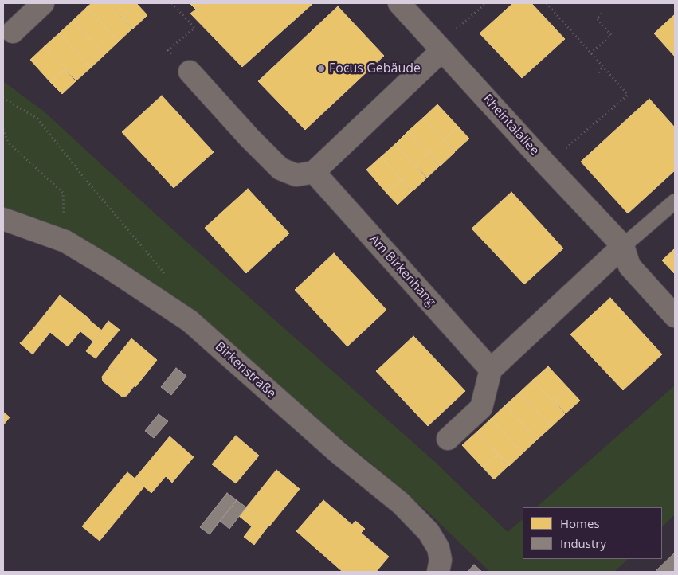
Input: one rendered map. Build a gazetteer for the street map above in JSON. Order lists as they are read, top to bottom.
{
  "streets": {
    "street": ["Rheintalallee", "Am Birkenhang", "Birkenstraße"]
  },
  "places": ["Focus Gebäude"],
  "legend": ["Homes", "Industry"]
}
